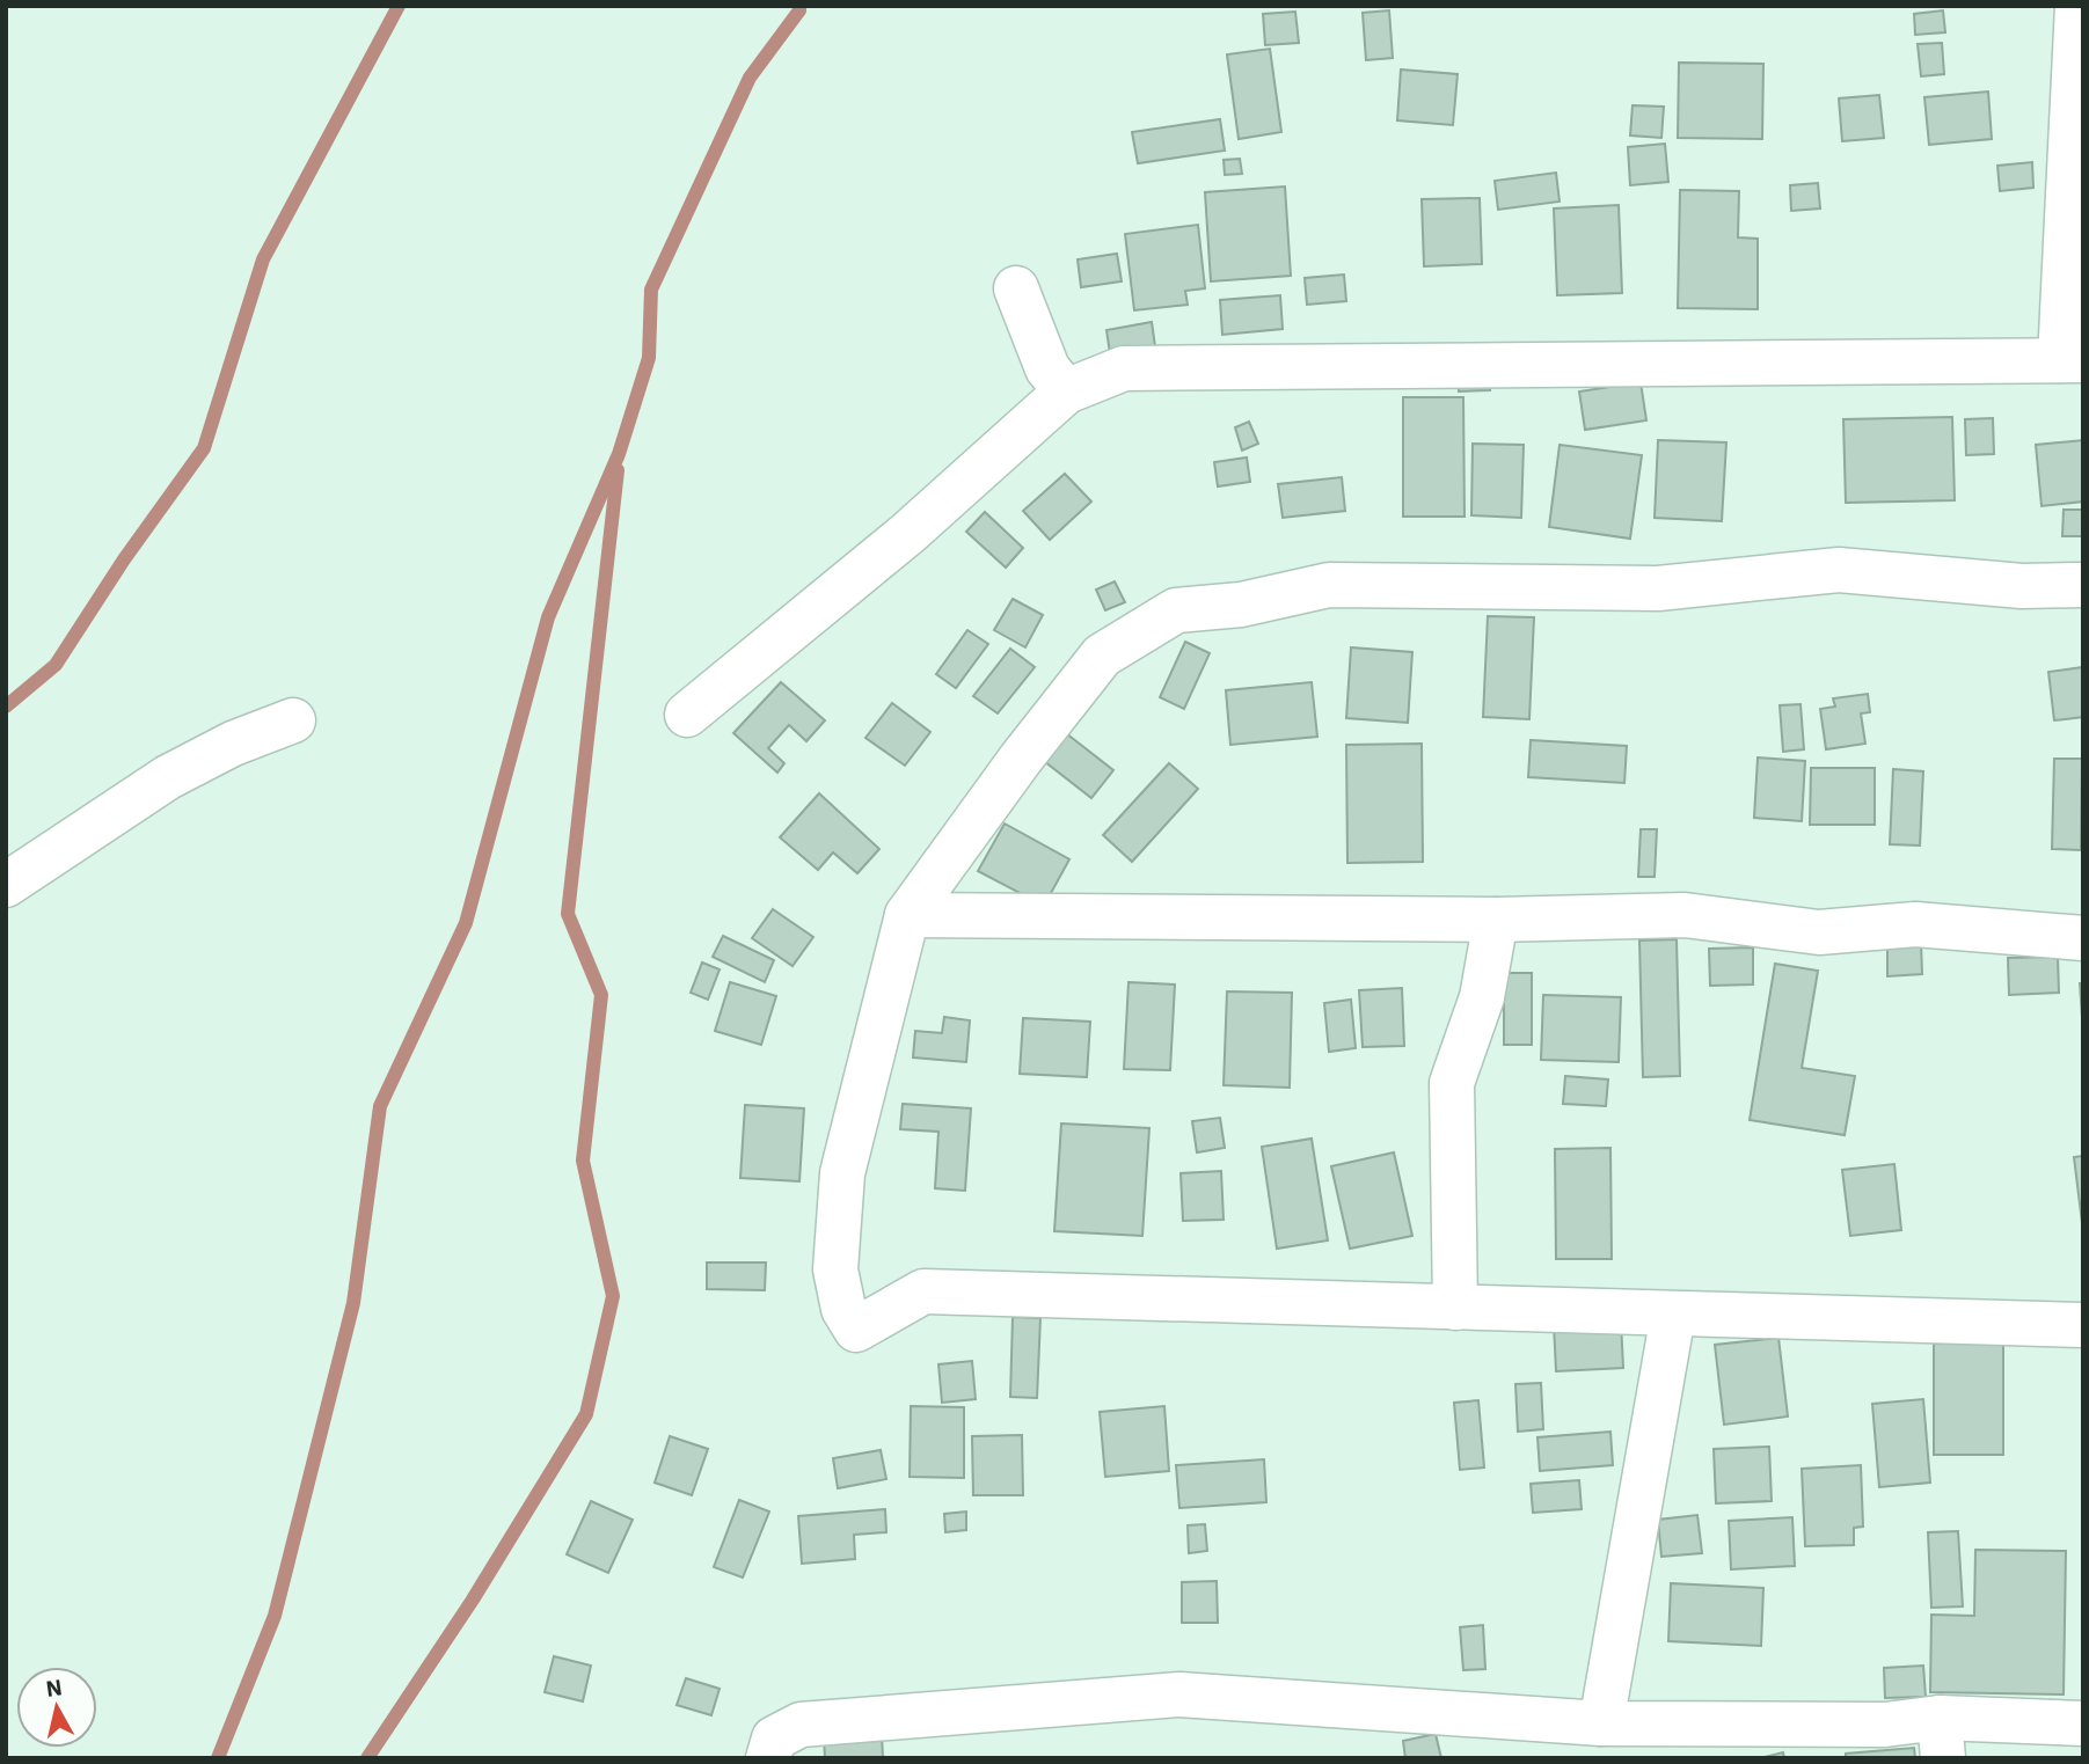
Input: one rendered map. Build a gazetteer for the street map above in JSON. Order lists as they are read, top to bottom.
{
  "north": "top"
}
